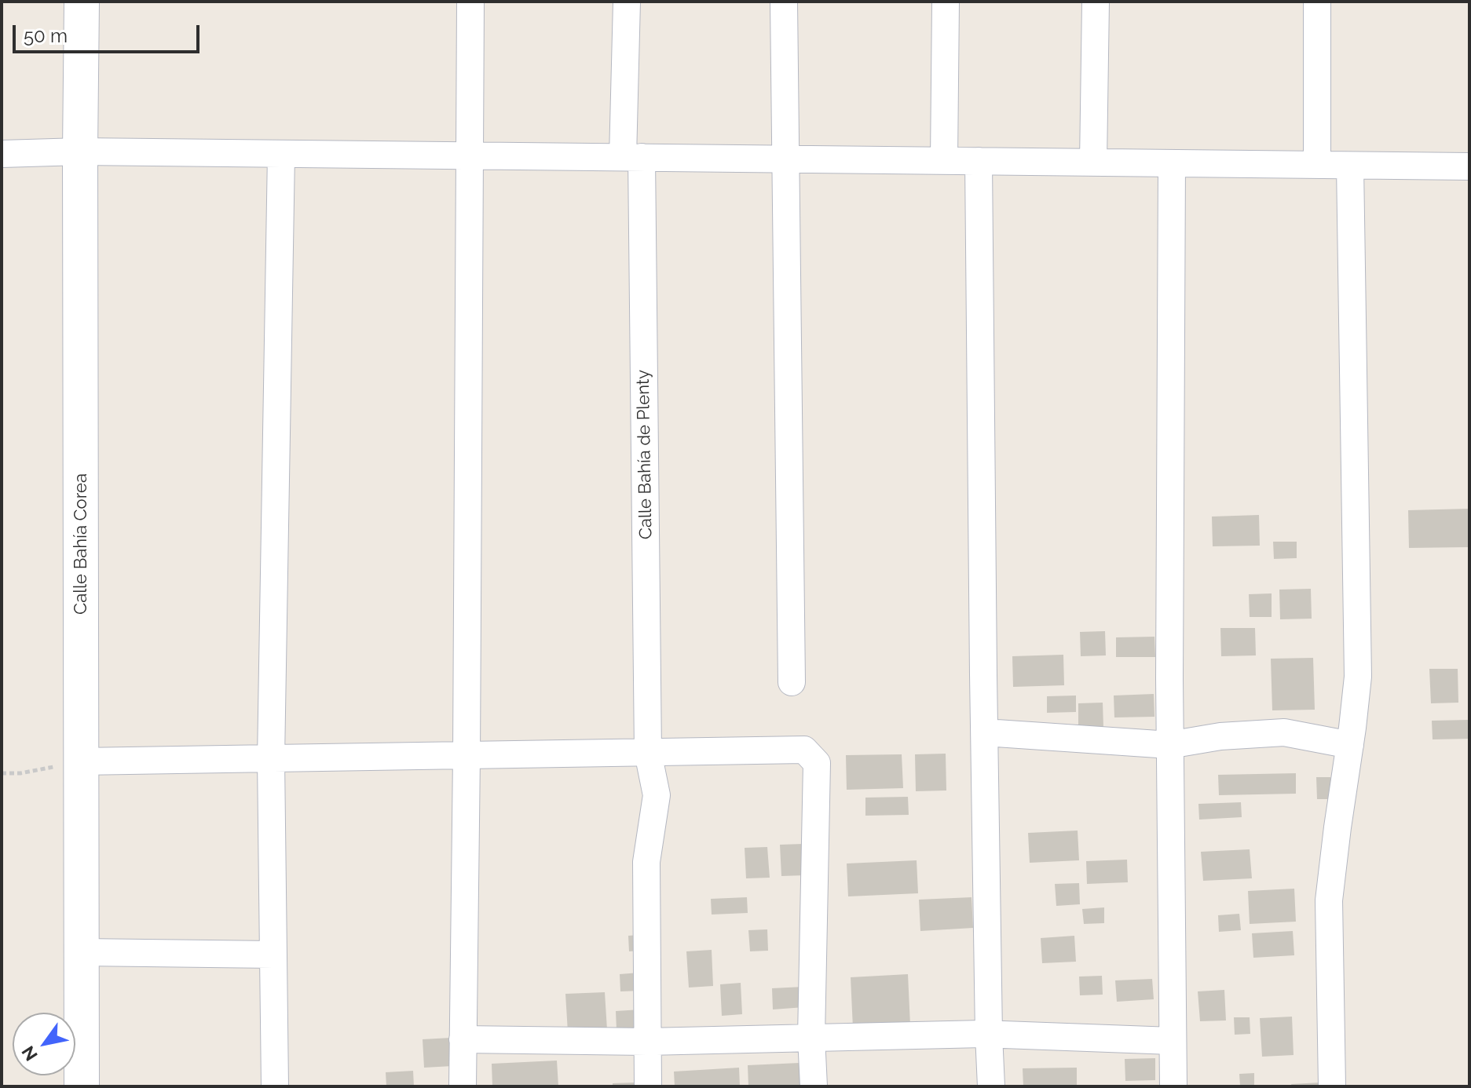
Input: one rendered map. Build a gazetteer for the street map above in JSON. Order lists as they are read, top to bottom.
{
  "streets": {
    "main road": ["Calle Bahía Corea"],
    "street": ["Calle Bahía de Plenty"]
  },
  "scale_bar": "50 m",
  "north": "bottom left"
}
